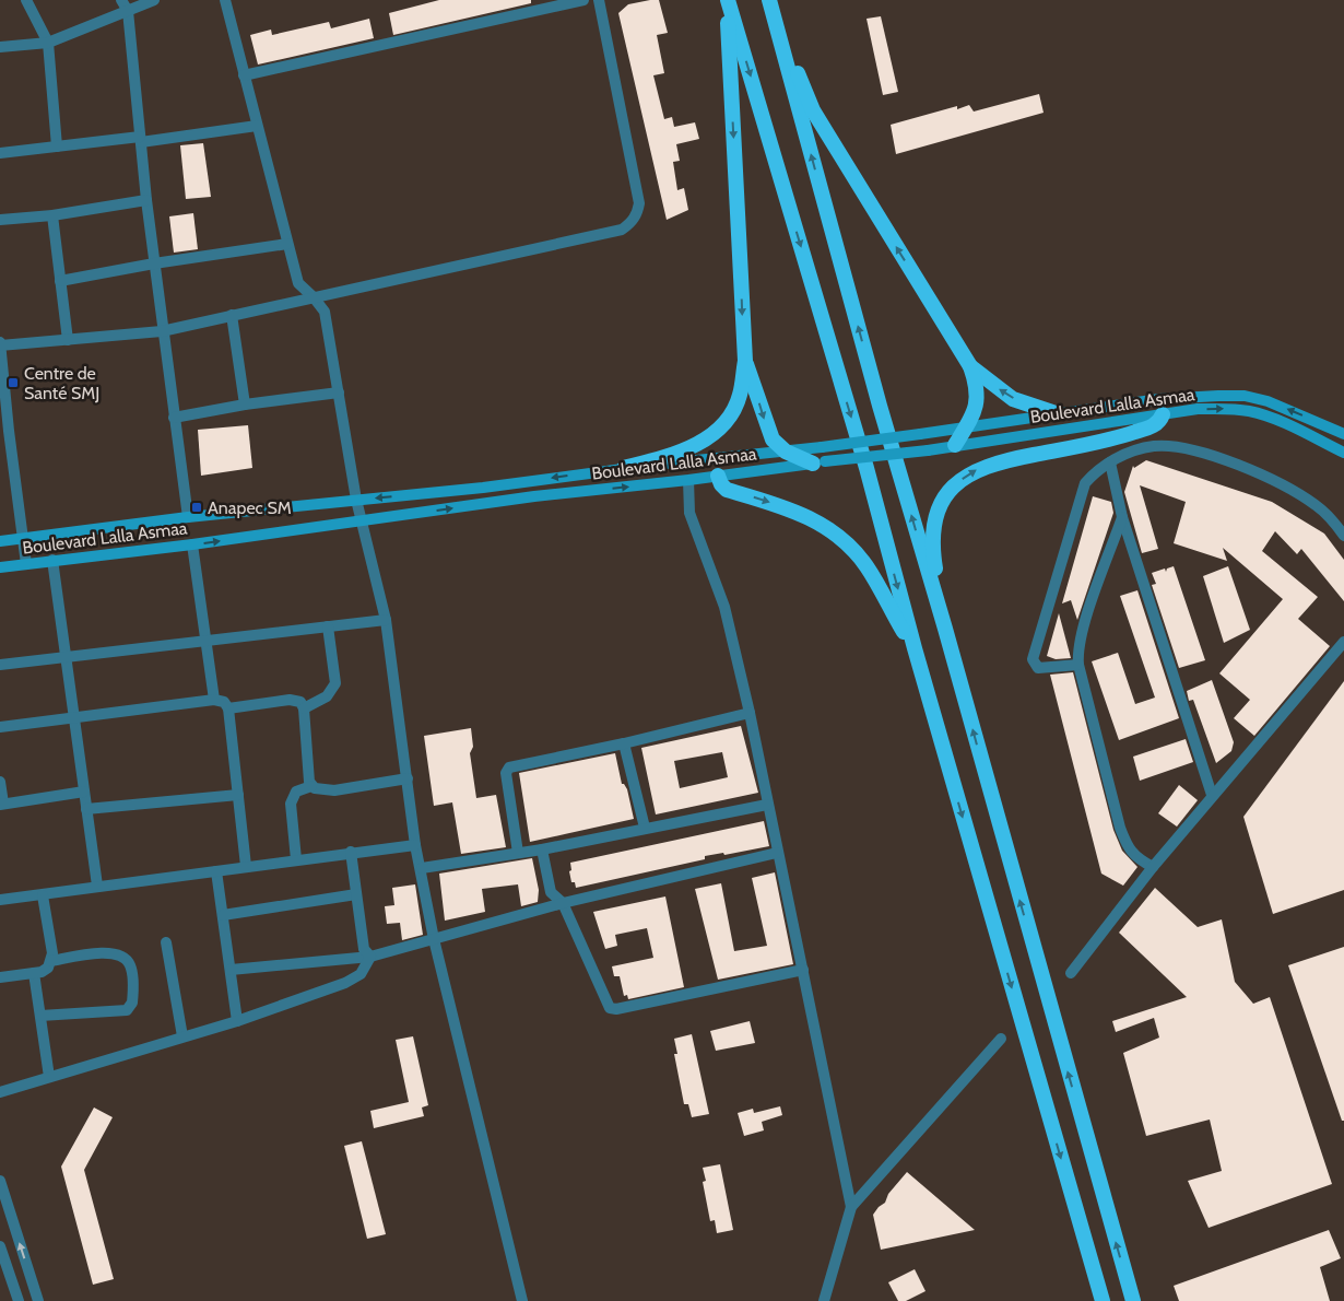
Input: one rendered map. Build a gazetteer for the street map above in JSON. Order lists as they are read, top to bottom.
{
  "streets": {
    "main road": ["Boulevard Lalla Asmaa"]
  },
  "places": {
    "transit": ["Centre de Santé SMJ", "Anapec SM"]
  }
}
